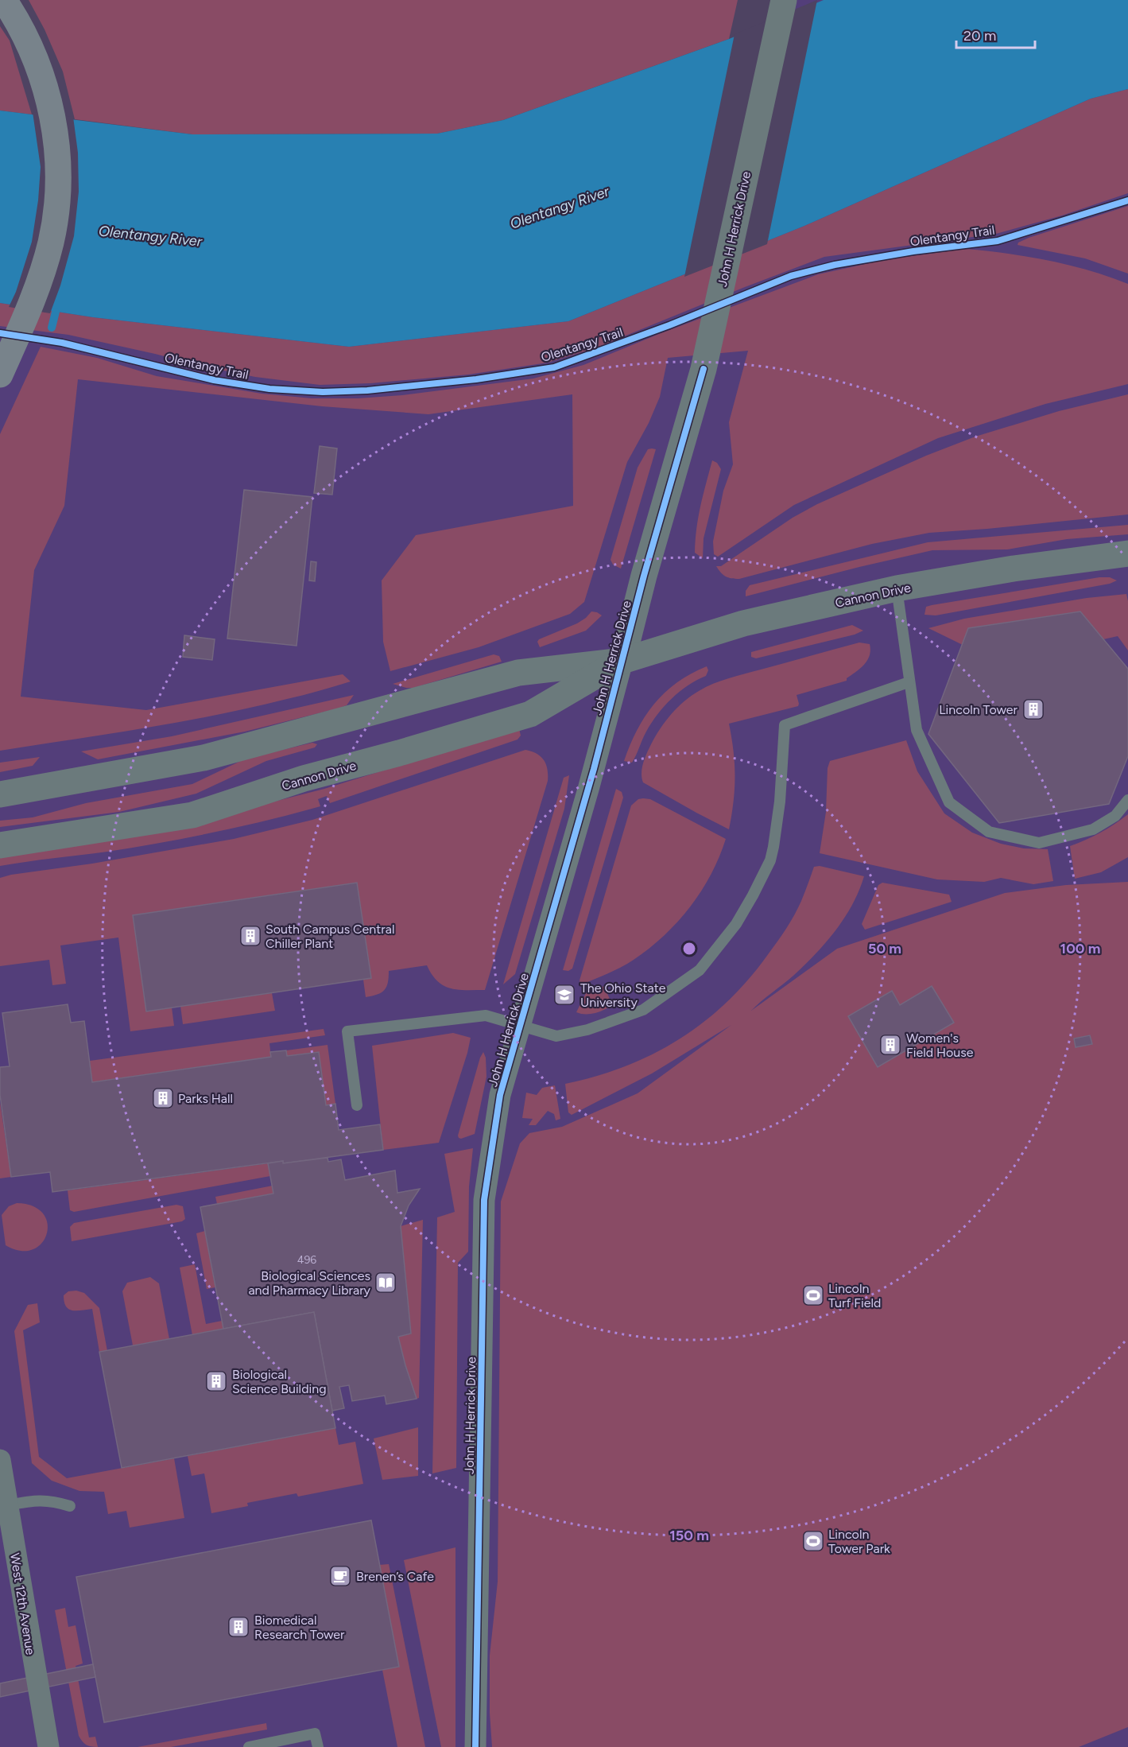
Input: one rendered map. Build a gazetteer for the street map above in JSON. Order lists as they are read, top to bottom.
{
  "streets": {
    "street": ["John H Herrick Drive", "Cannon Drive", "West 12th Avenue"],
    "cycle path": ["Olentangy Trail"]
  },
  "crossings": [
    ["John H Herrick Drive", "Cannon Drive"]
  ],
  "water": ["Olentangy River"],
  "places": {
    "building": [
      "Lincoln Tower",
      "South Campus Central Chiller Plant",
      "Women's Field House",
      "Parks Hall",
      "Biological Science Building",
      "Biomedical Research Tower"
    ],
    "school or university": ["The Ohio State University"],
    "library": ["Biological Sciences and Pharmacy Library"],
    "sports": ["Lincoln Turf Field", "Lincoln Tower Park"],
    "cafe": ["Brenen’s Cafe"]
  },
  "house_numbers": ["496"],
  "scale_bar": "20 m",
  "rings": ["50 m", "100 m", "150 m"]
}
